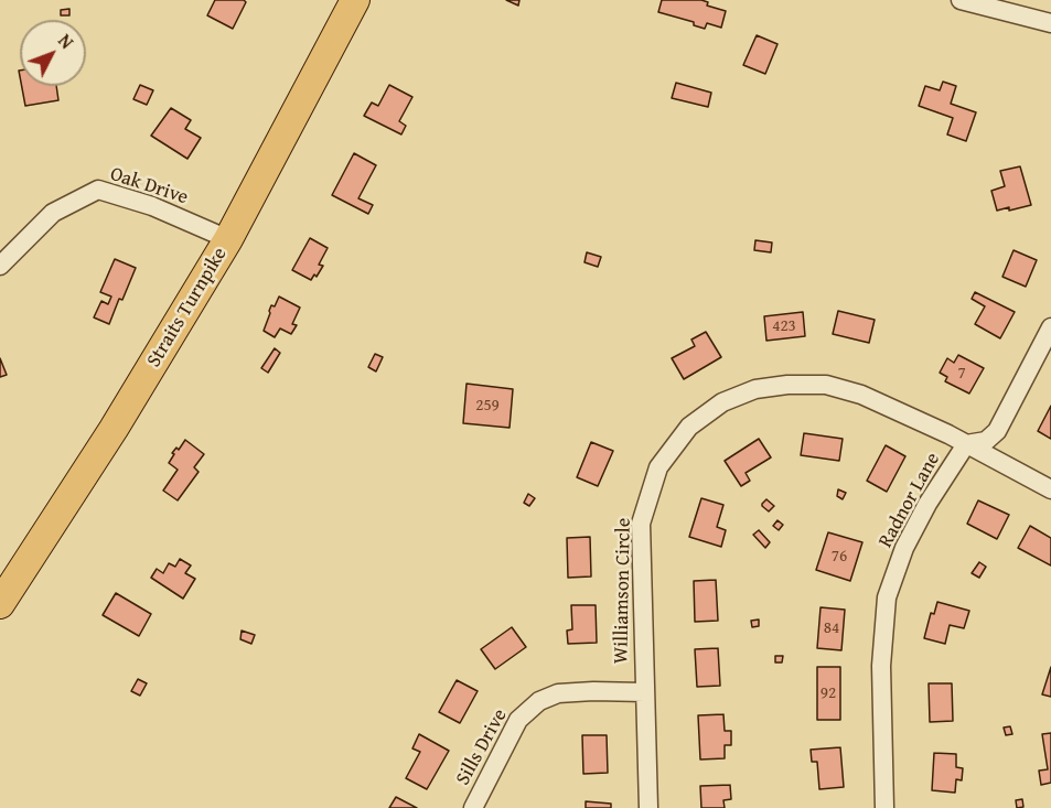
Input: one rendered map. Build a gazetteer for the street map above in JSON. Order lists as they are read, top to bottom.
{
  "streets": {
    "main road": ["Straits Turnpike"],
    "street": [
      "Oak Drive",
      "Radnor Lane",
      "Williamson Circle",
      "Sills Drive"
    ]
  },
  "crossings": [
    ["Oak Drive", "Straits Turnpike"],
    ["Radnor Lane", "Williamson Circle"],
    ["Williamson Circle", "Sills Drive"]
  ],
  "house_numbers": [
    "423",
    "7",
    "259",
    "76",
    "84",
    "92"
  ],
  "north": "top right"
}
